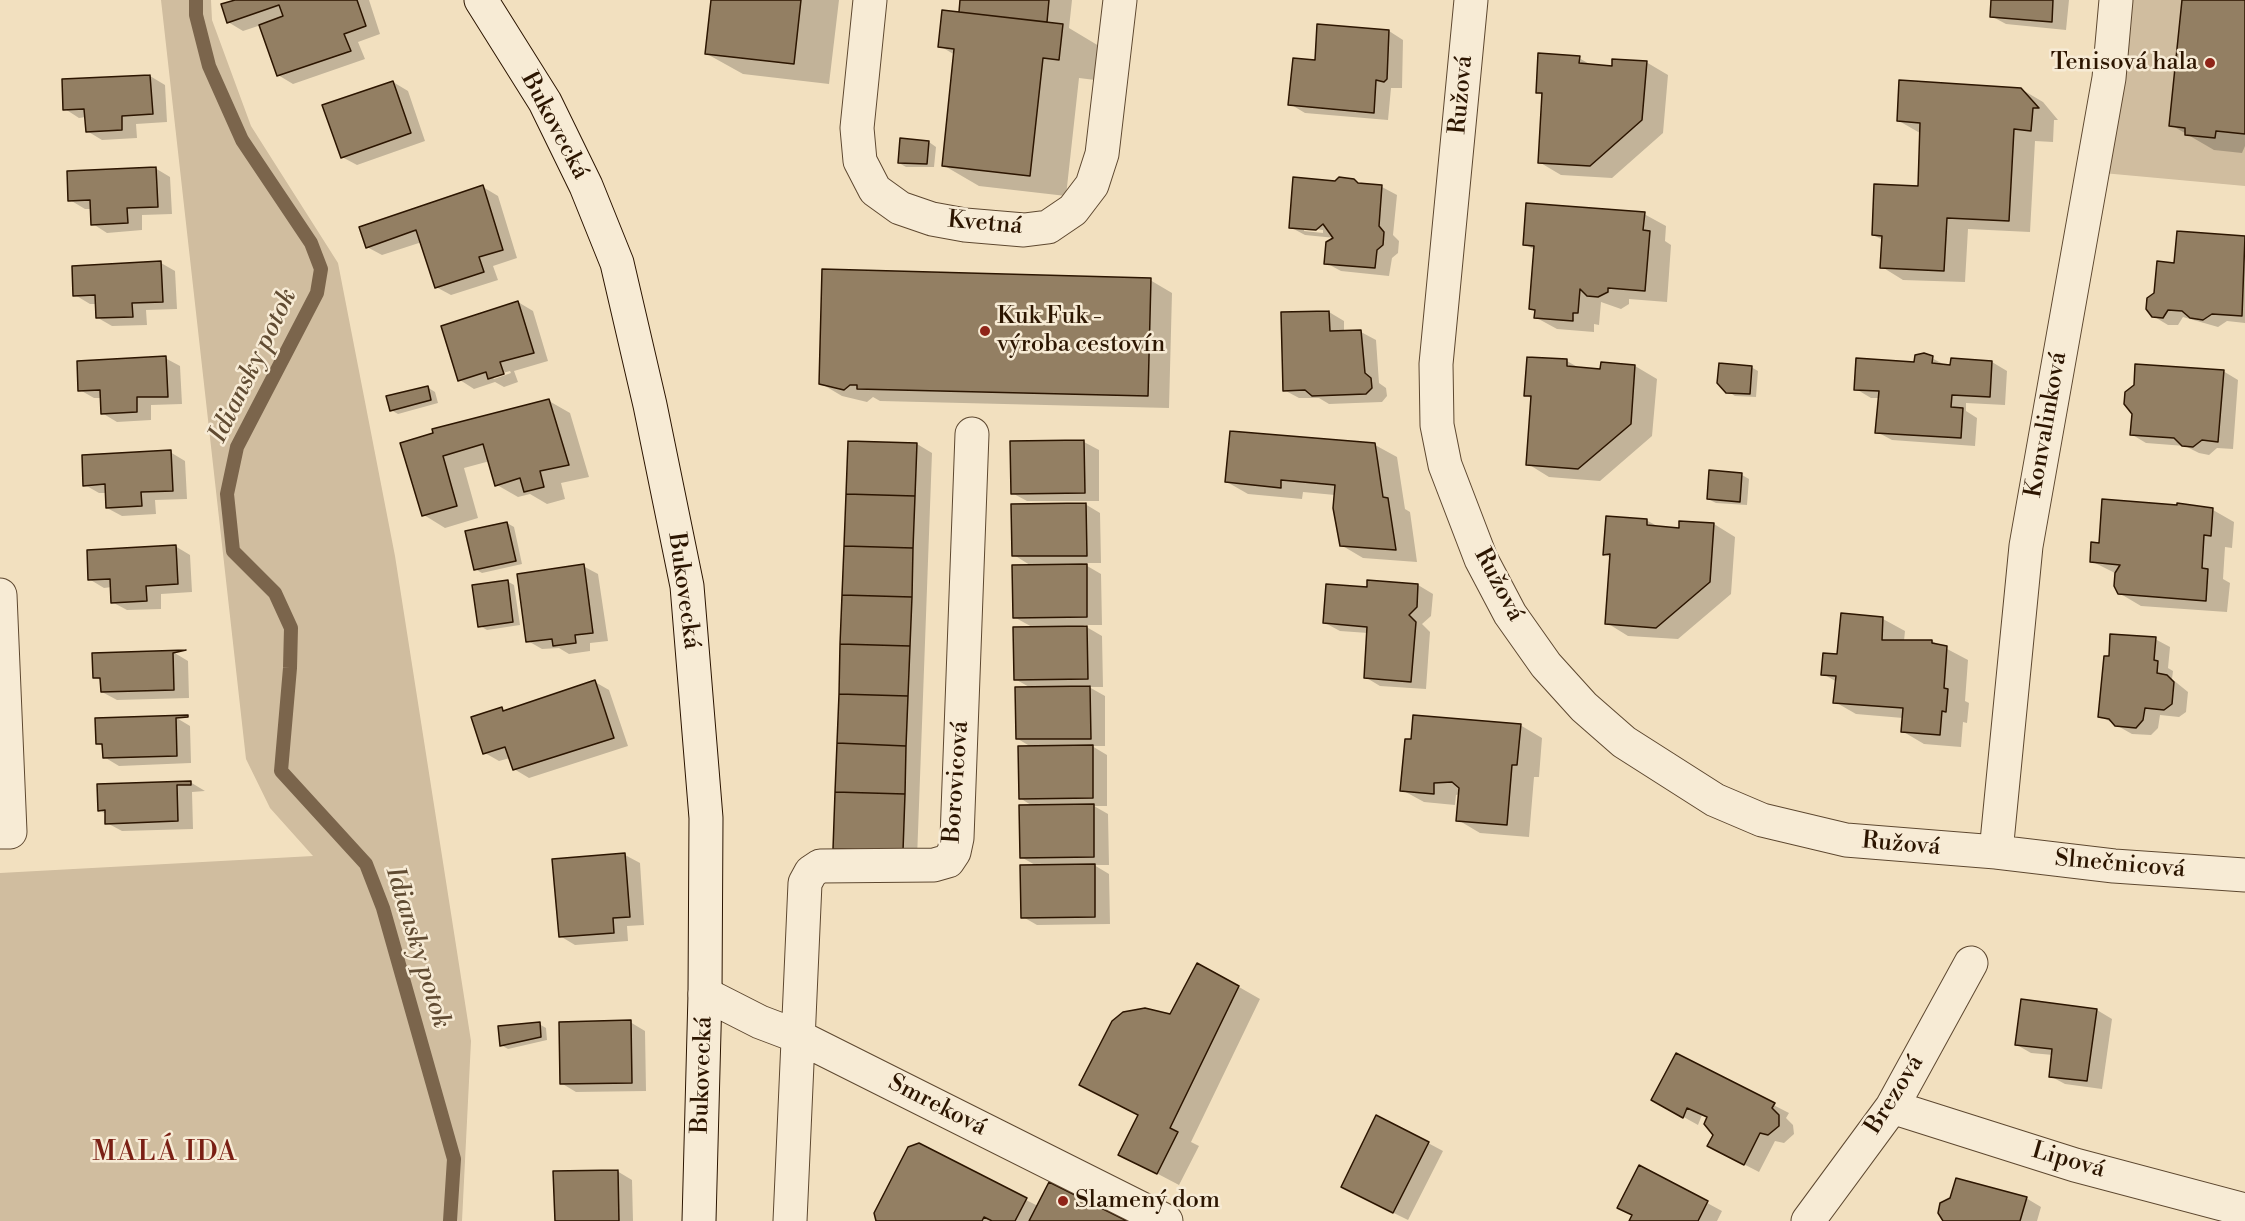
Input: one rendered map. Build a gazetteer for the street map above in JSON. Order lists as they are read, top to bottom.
{
  "streets": {
    "street": [
      "Ružová",
      "Bukovecká",
      "Kvetná",
      "Konvalinková",
      "Borovicová",
      "Slnečnicová",
      "Brezová",
      "Smreková",
      "Lipová"
    ]
  },
  "crossings": [
    ["Ružová", "Konvalinková"],
    ["Ružová", "Slnečnicová"],
    ["Bukovecká", "Smreková"],
    ["Konvalinková", "Slnečnicová"],
    ["Borovicová", "Smreková"],
    ["Brezová", "Lipová"]
  ],
  "districts": ["MALÁ IDA"],
  "water": ["Idiansky potok"],
  "places": ["Tenisová hala", "Kuk Fuk - výroba cestovín", "Slamený dom"]
}
